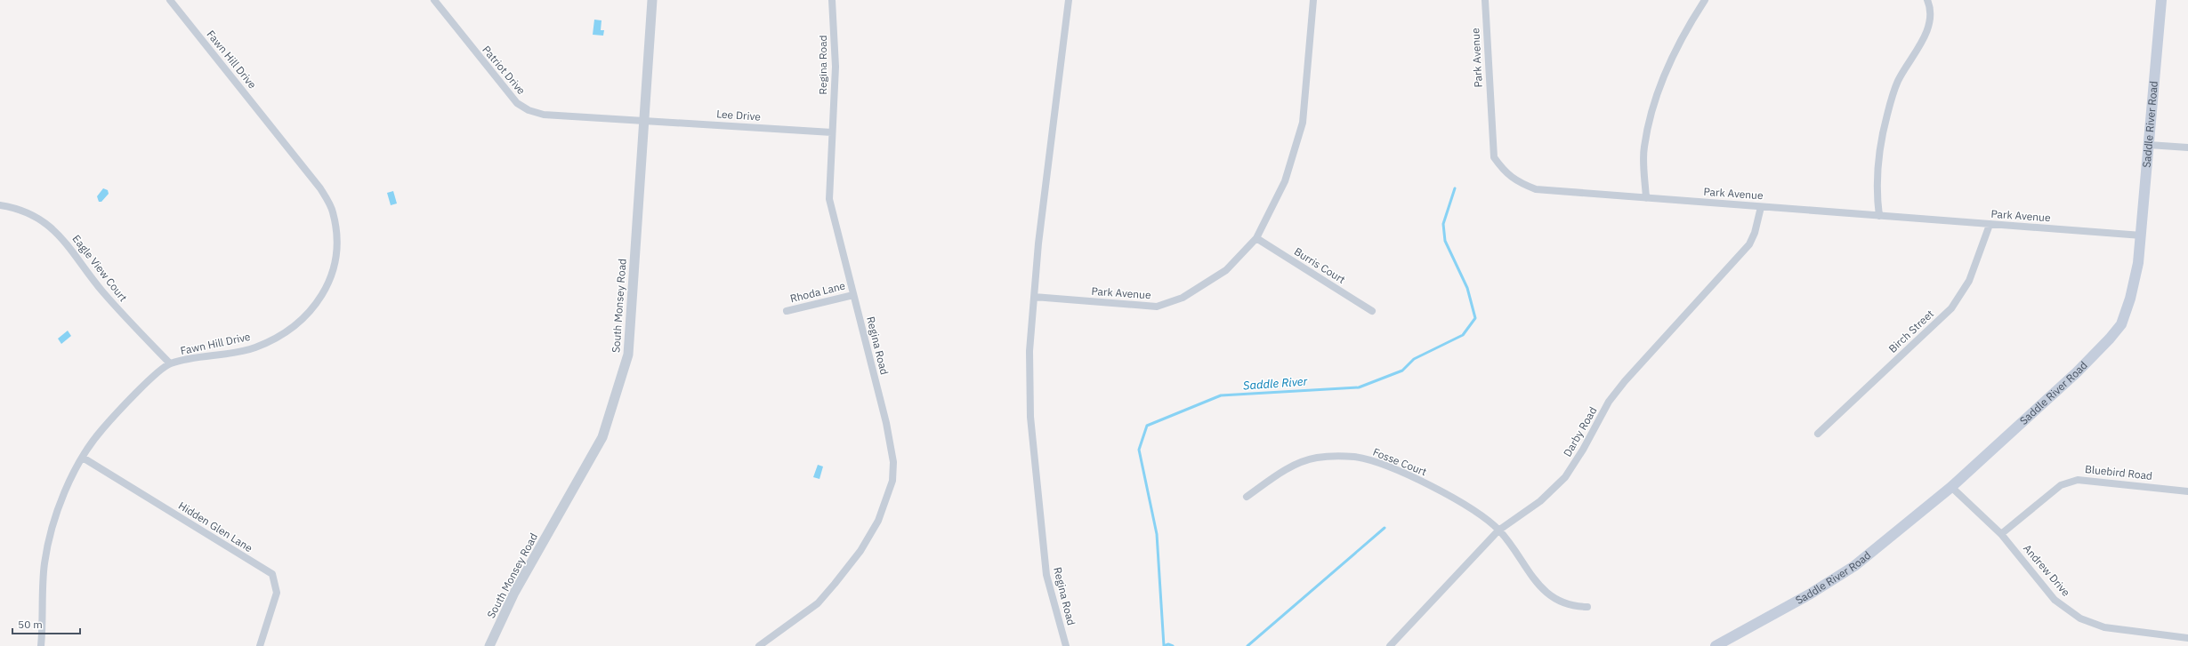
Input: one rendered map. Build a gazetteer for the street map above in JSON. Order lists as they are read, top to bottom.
{
  "streets": {
    "main road": ["Saddle River Road"],
    "street": [
      "Park Avenue",
      "Fawn Hill Drive",
      "Regina Road",
      "Patriot Drive",
      "Lee Drive",
      "Burris Court",
      "Eagle View Court",
      "Rhoda Lane",
      "South Monsey Road",
      "Birch Street",
      "Darby Road",
      "Fosse Court",
      "Bluebird Road",
      "Hidden Glen Lane",
      "Andrew Drive"
    ]
  },
  "crossings": [
    ["Park Avenue", "Regina Road"],
    ["Park Avenue", "Saddle River Road"],
    ["Park Avenue", "Burris Court"],
    ["Park Avenue", "Birch Street"],
    ["Park Avenue", "Darby Road"],
    ["Fawn Hill Drive", "Eagle View Court"],
    ["Fawn Hill Drive", "Hidden Glen Lane"],
    ["Regina Road", "Lee Drive"],
    ["Regina Road", "Rhoda Lane"],
    ["Patriot Drive", "Lee Drive"],
    ["Patriot Drive", "South Monsey Road"],
    ["Lee Drive", "South Monsey Road"],
    ["Saddle River Road", "Andrew Drive"],
    ["Darby Road", "Fosse Court"],
    ["Bluebird Road", "Andrew Drive"]
  ],
  "water": ["Saddle River"],
  "scale_bar": "50 m"
}
